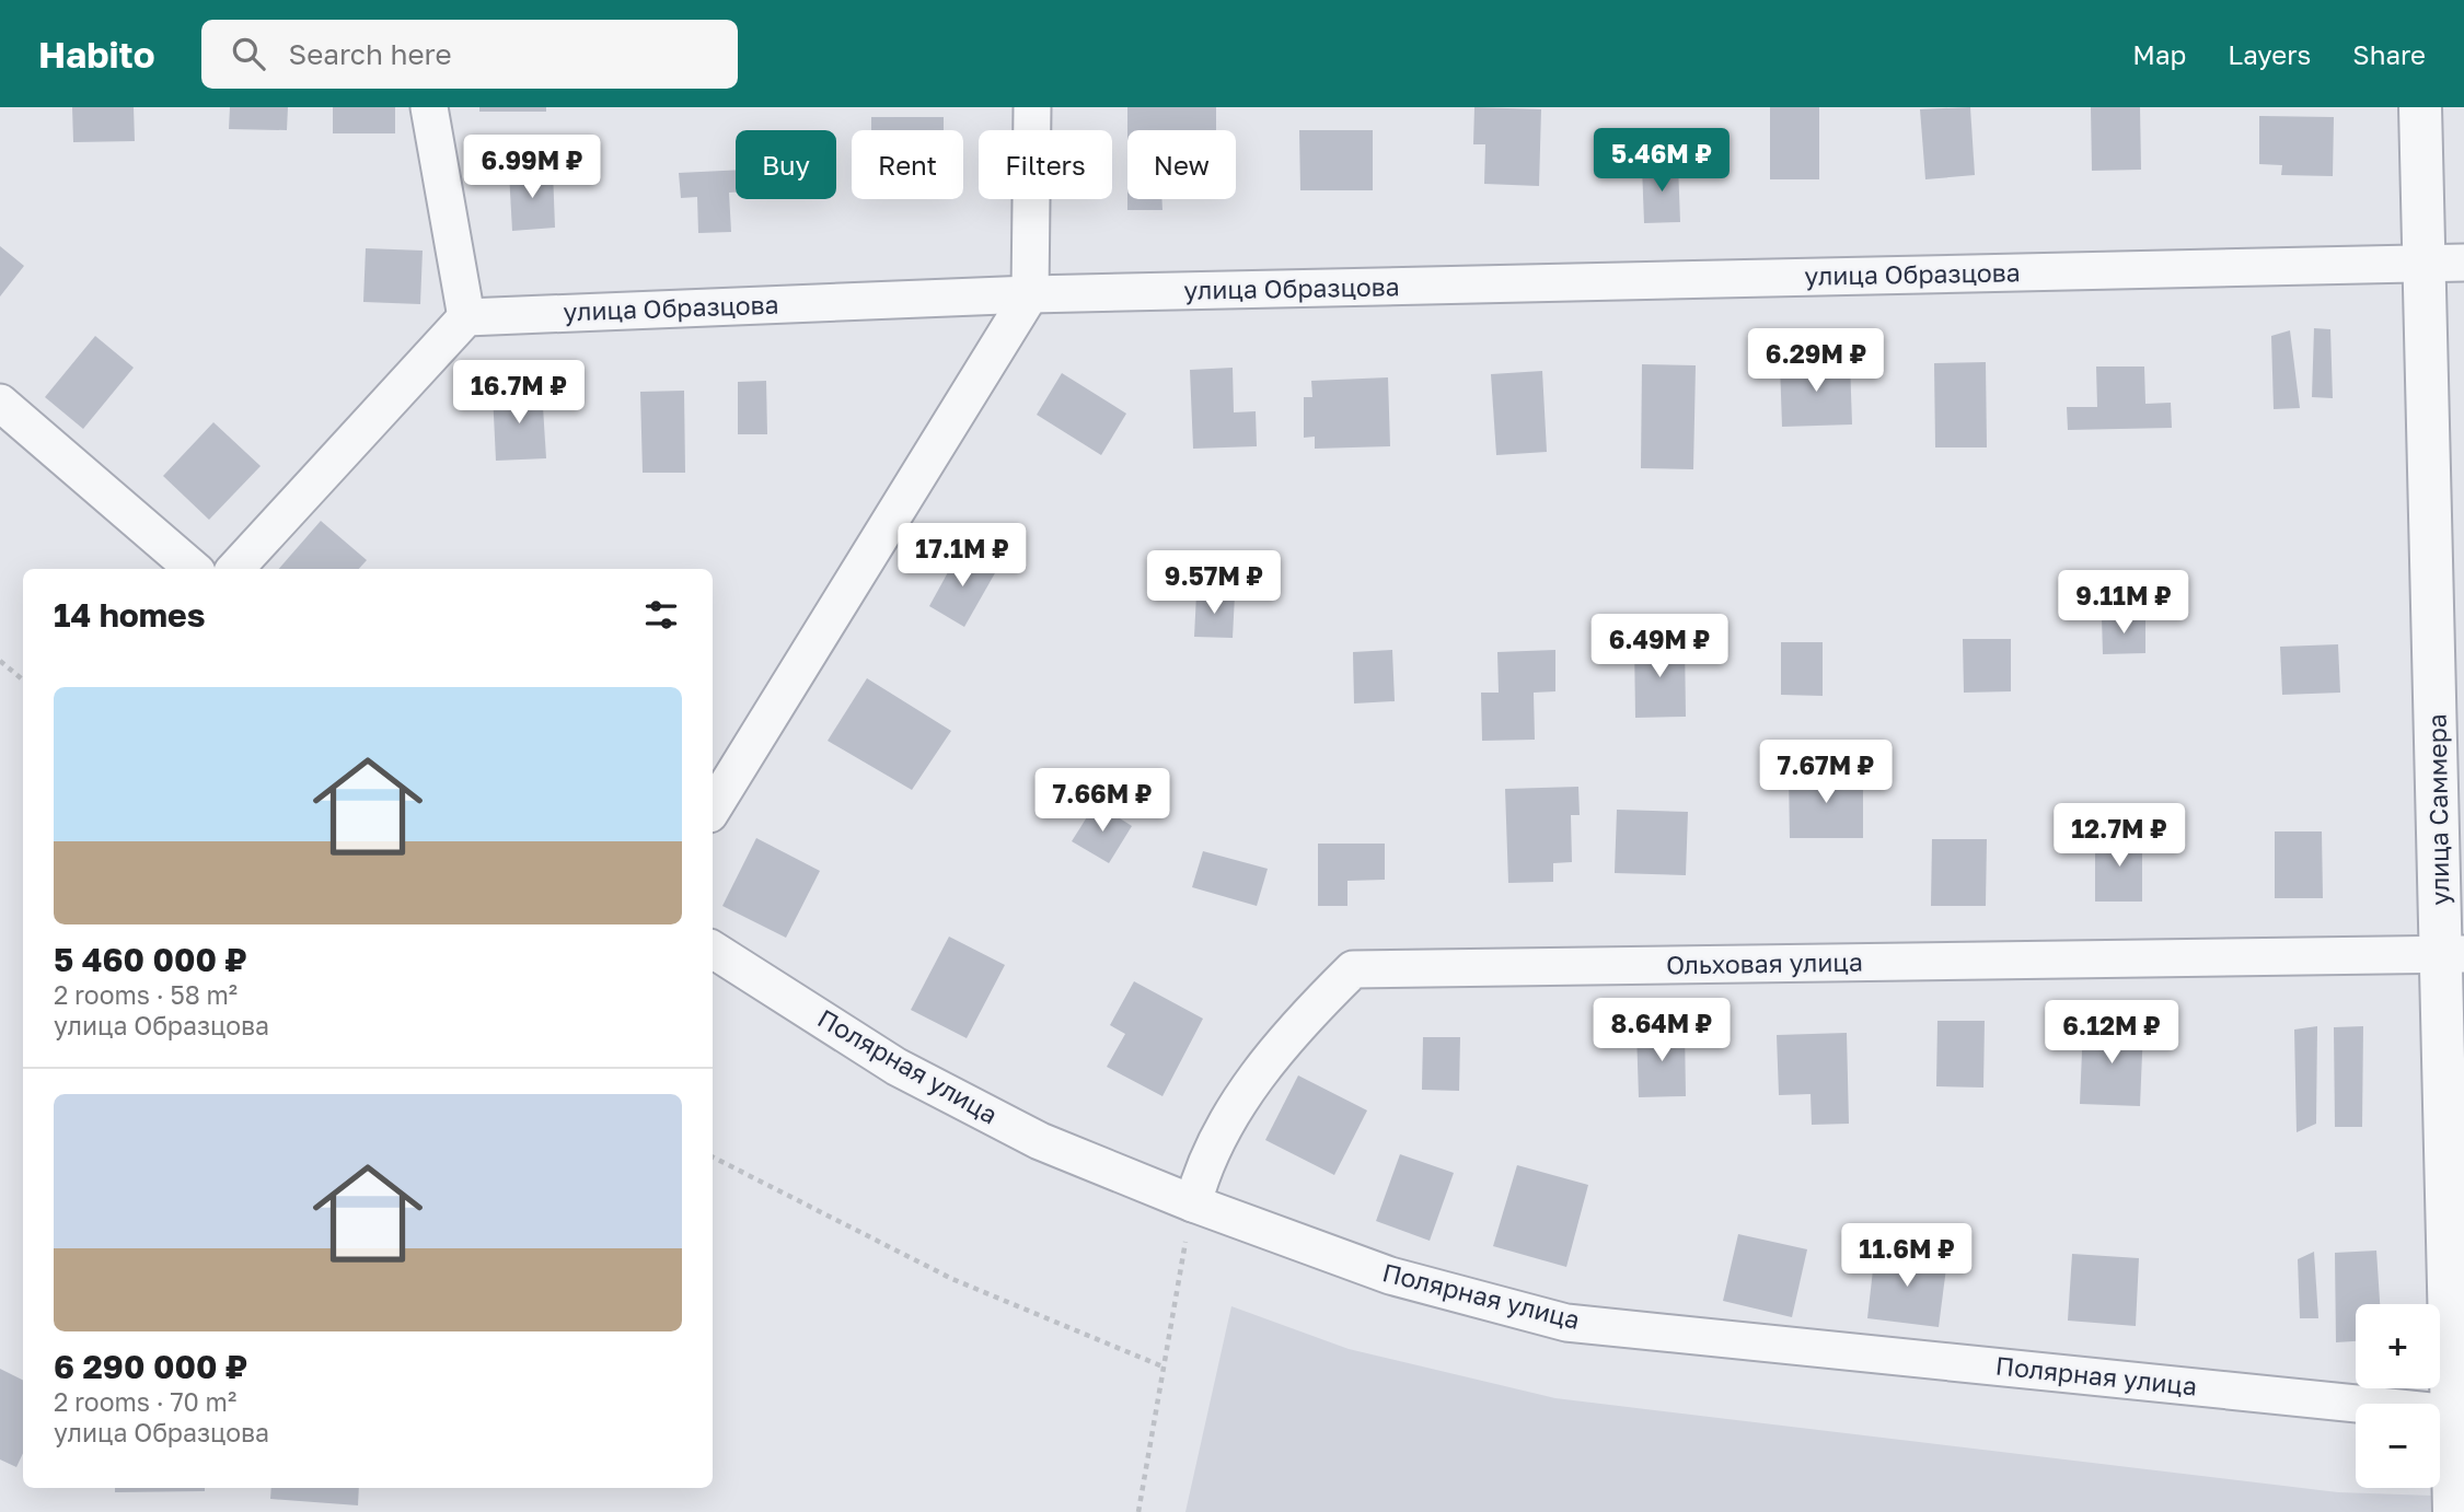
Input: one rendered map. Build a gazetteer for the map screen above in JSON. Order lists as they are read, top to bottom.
{
  "streets": {
    "street": [
      "улица Образцова",
      "улица Саммера",
      "Ольховая улица",
      "Полярная улица"
    ]
  },
  "crossings": [
    ["улица Образцова", "улица Саммера"],
    ["улица Саммера", "Ольховая улица"],
    ["улица Саммера", "Полярная улица"],
    ["Ольховая улица", "Полярная улица"]
  ],
  "page": {
    "header": "Habito",
    "search": "Search here",
    "nav": ["Map", "Layers", "Share"],
    "price": [
      "5.46M ₽",
      "6.99M ₽",
      "6.29M ₽",
      "16.7M ₽",
      "17.1M ₽",
      "9.57M ₽",
      "9.11M ₽",
      "6.49M ₽",
      "7.67M ₽",
      "7.66M ₽",
      "12.7M ₽",
      "8.64M ₽",
      "6.12M ₽",
      "11.6M ₽"
    ],
    "chip": [
      "Buy",
      "Rent",
      "Filters",
      "New"
    ],
    "heading": "14 homes",
    "list": [
      {
        "name": "5 460 000 ₽",
        "note": "2 rooms · 58 m² · улица Образцова"
      },
      {
        "name": "6 290 000 ₽",
        "note": "2 rooms · 70 m² · улица Образцова"
      }
    ],
    "map_buttons": ["+", "−"]
  }
}
